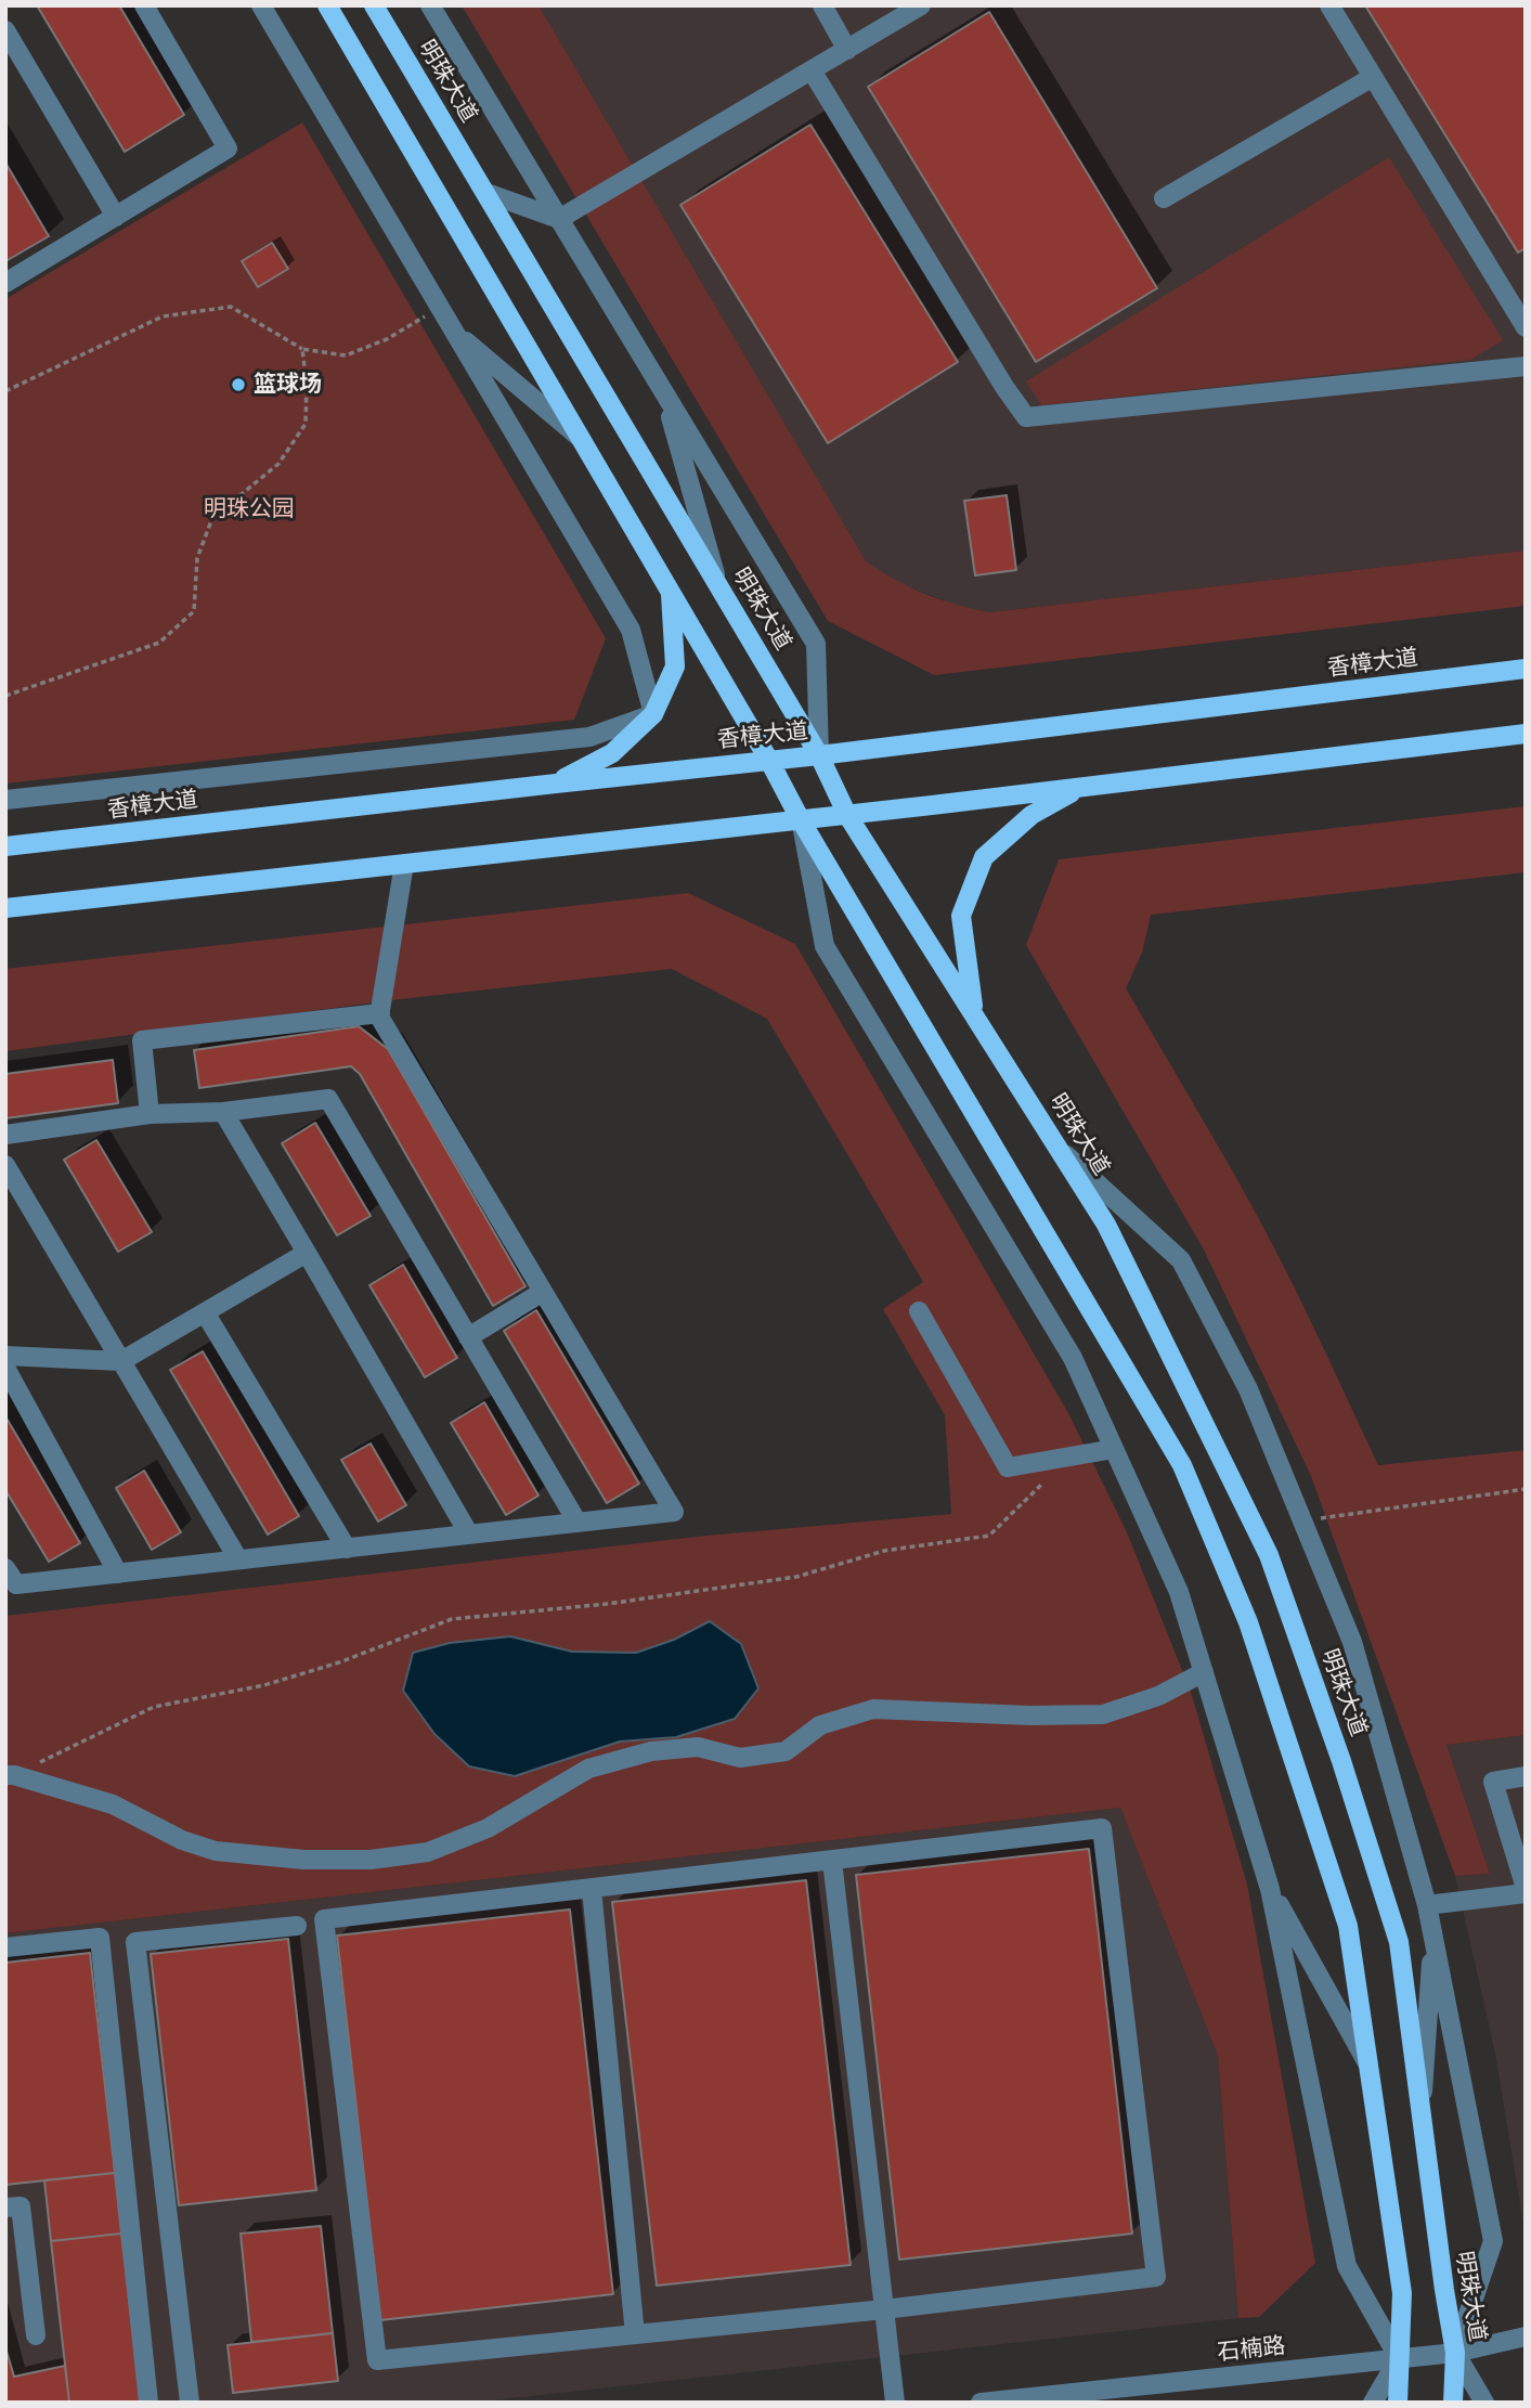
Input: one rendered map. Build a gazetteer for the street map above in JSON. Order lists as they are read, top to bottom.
{
  "streets": {
    "main road": ["明珠大道", "香樟大道"],
    "street": ["石楠路"]
  },
  "crossings": [
    ["明珠大道", "香樟大道"],
    ["明珠大道", "石楠路"]
  ],
  "parks": ["明珠公园"],
  "places": ["篮球场"]
}
